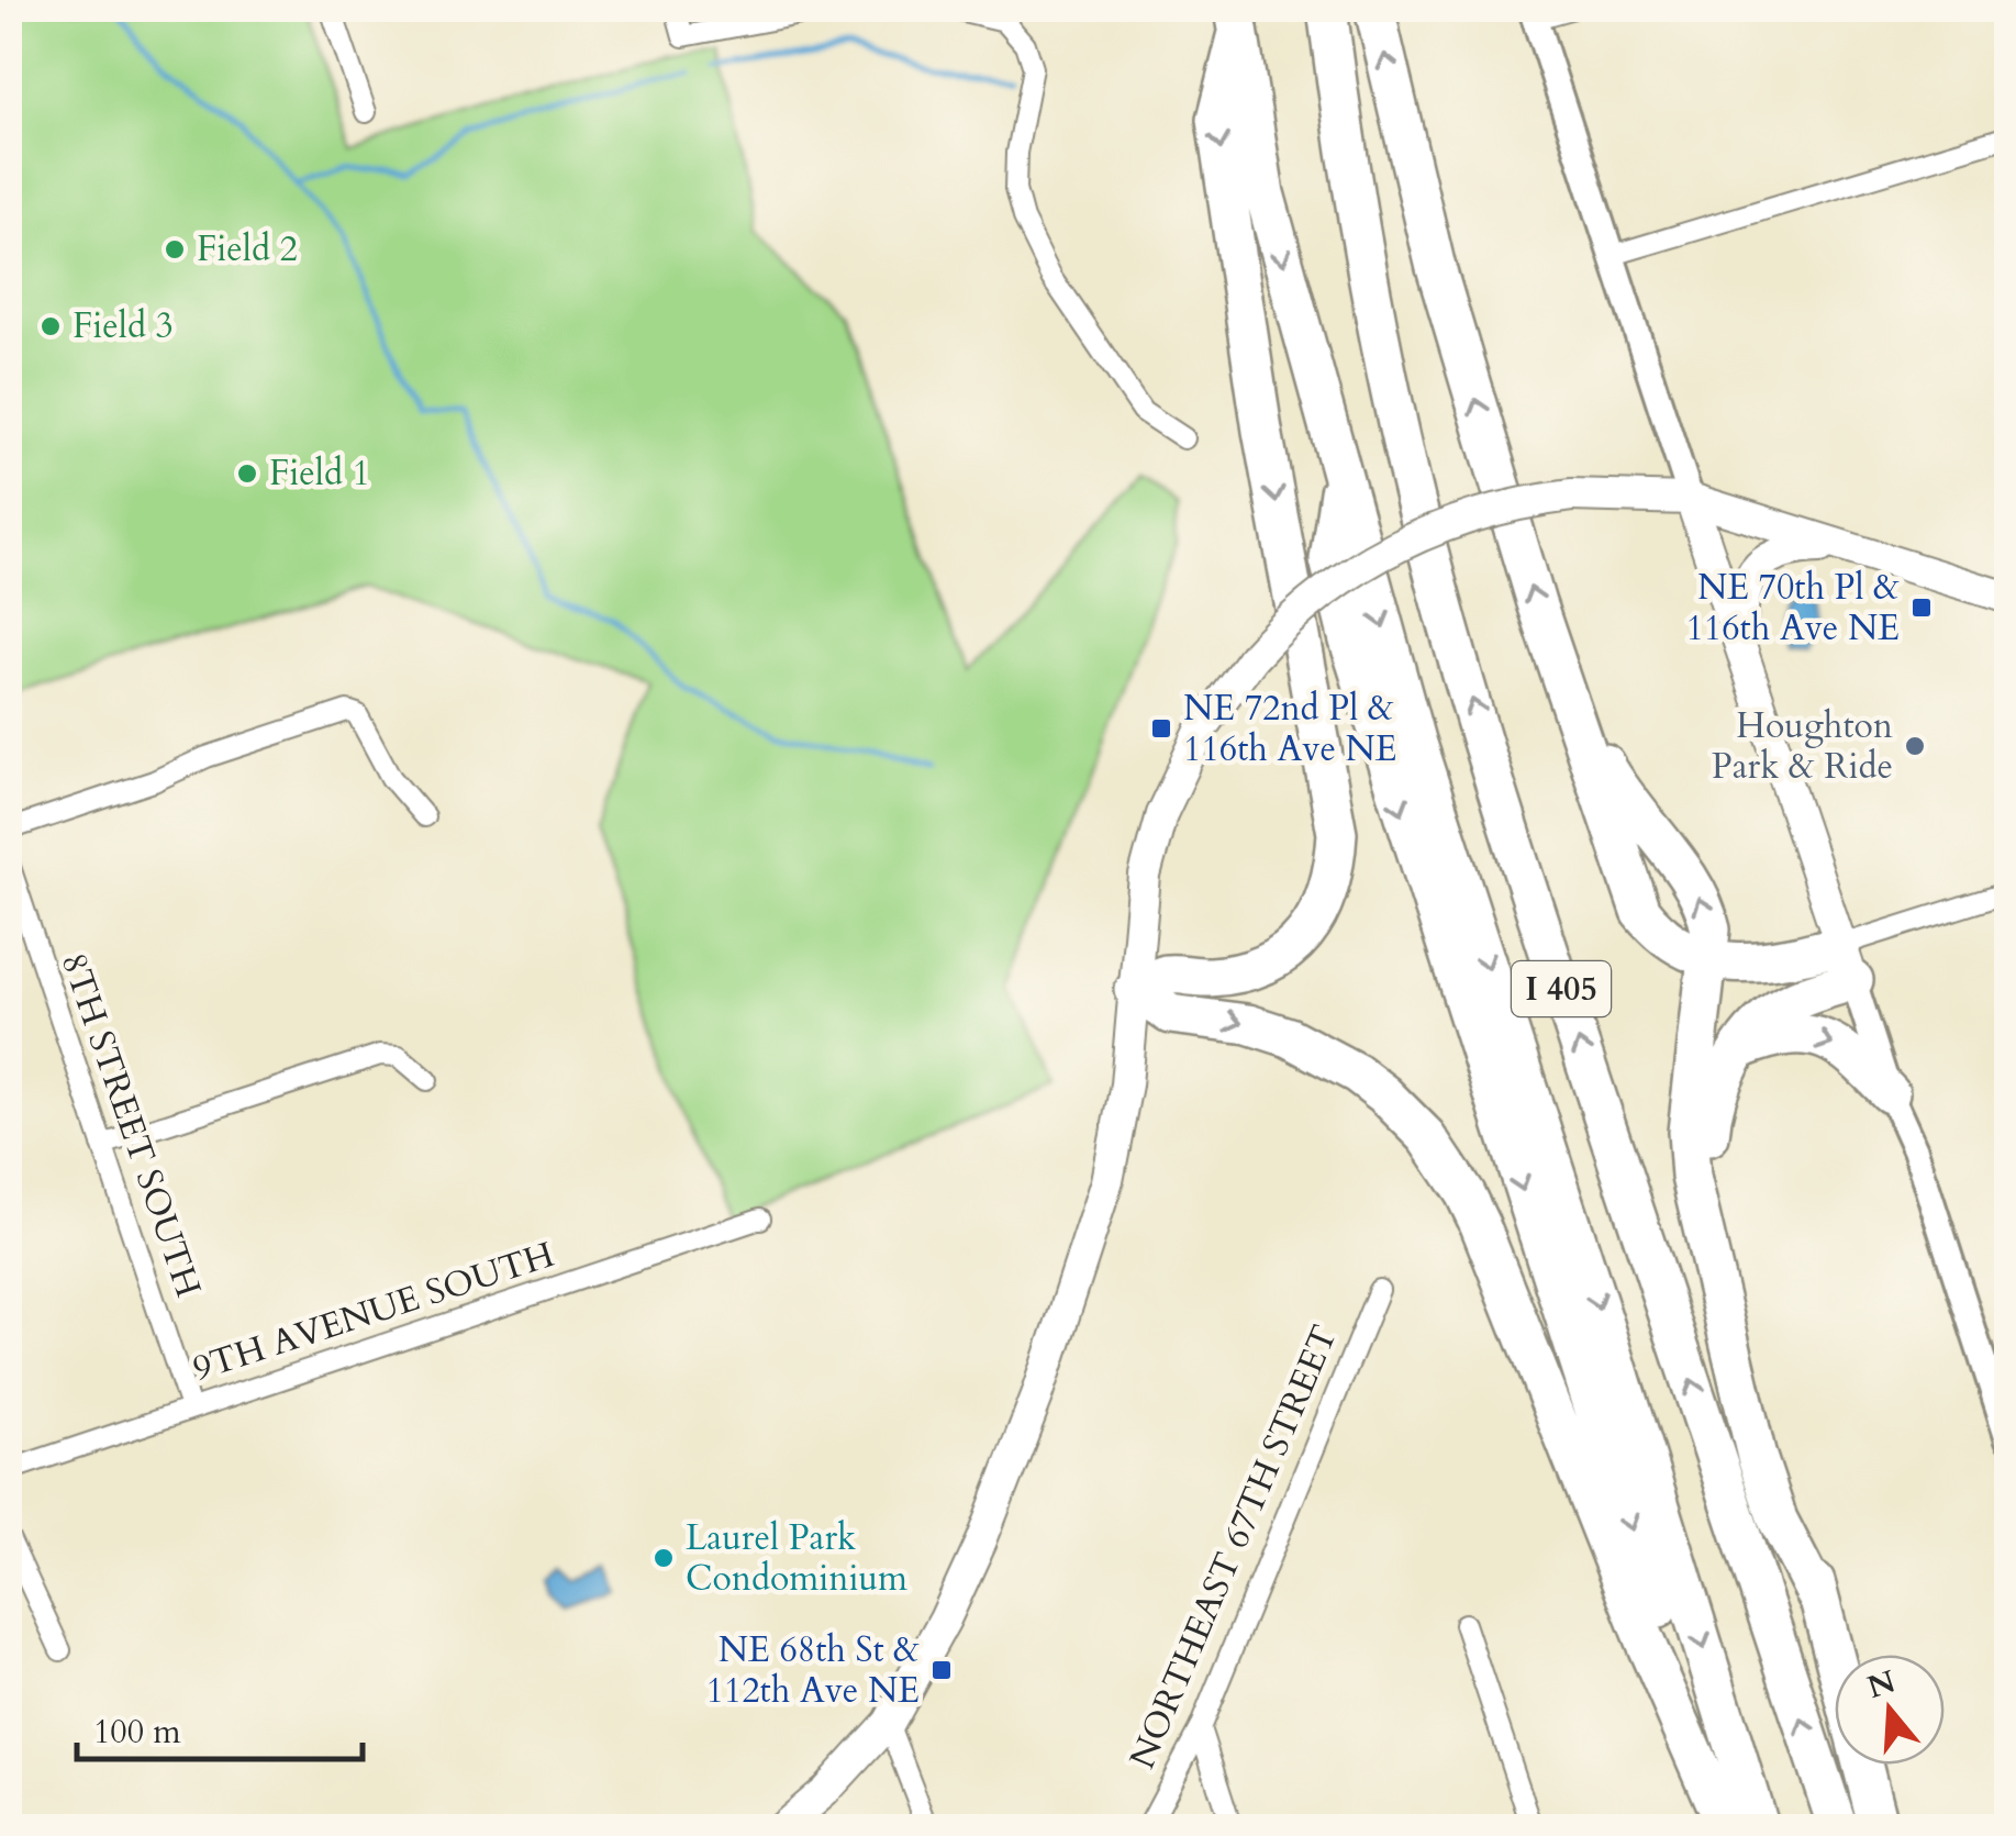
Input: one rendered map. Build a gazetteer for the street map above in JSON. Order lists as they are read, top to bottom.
{
  "streets": {
    "highway": ["I 405"],
    "street": ["8TH STREET SOUTH", "9TH AVENUE SOUTH", "NORTHEAST 67TH STREET"]
  },
  "crossings": [
    ["8TH STREET SOUTH", "9TH AVENUE SOUTH"]
  ],
  "places": {
    "other": [
      "Field 2",
      "Field 3",
      "Field 1",
      "Houghton Park & Ride",
      "Laurel Park Condominium"
    ],
    "transit": ["NE 70th Pl & 116th Ave NE", "NE 72nd Pl & 116th Ave NE", "NE 68th St & 112th Ave NE"]
  },
  "scale_bar": "100 m",
  "north": "top"
}
